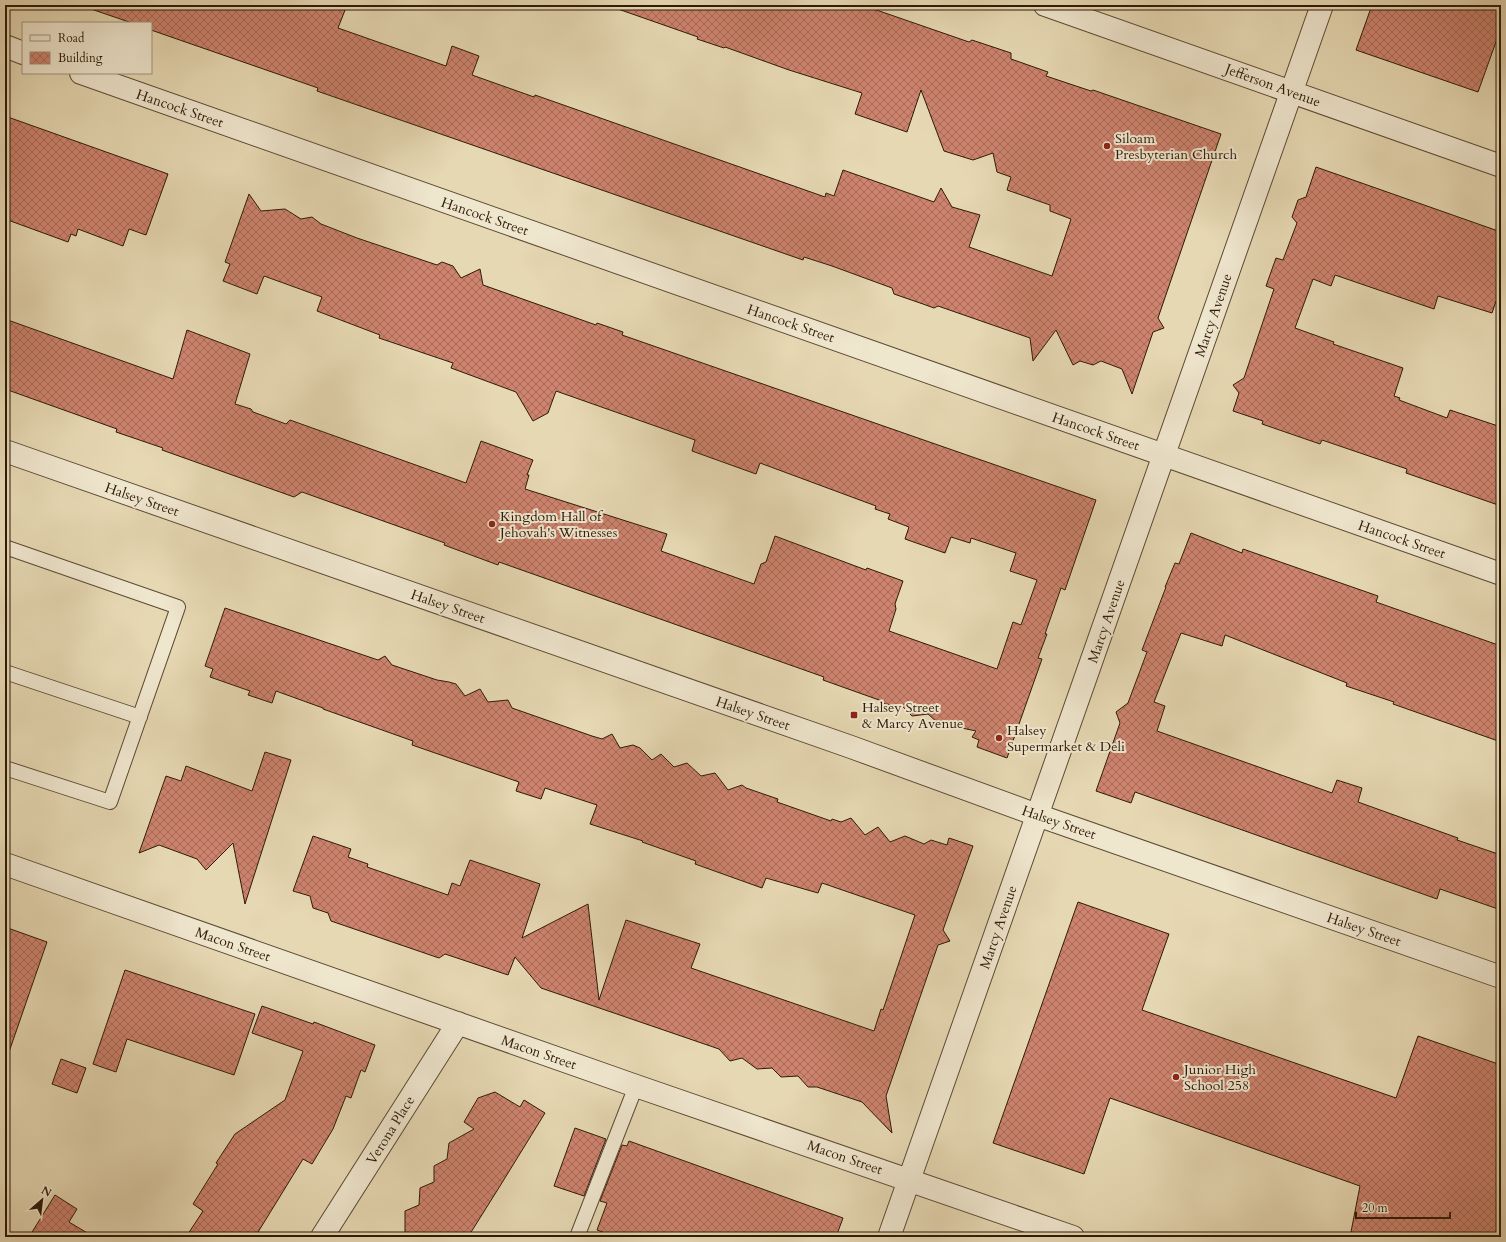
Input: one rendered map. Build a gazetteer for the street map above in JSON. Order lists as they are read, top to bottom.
{
  "streets": {
    "street": [
      "Jefferson Avenue",
      "Hancock Street",
      "Marcy Avenue",
      "Halsey Street",
      "Macon Street",
      "Verona Place"
    ]
  },
  "crossings": [
    ["Jefferson Avenue", "Marcy Avenue"],
    ["Hancock Street", "Marcy Avenue"],
    ["Marcy Avenue", "Halsey Street"],
    ["Marcy Avenue", "Macon Street"],
    ["Macon Street", "Verona Place"]
  ],
  "places": {
    "other": [
      "Siloam Presbyterian Church",
      "Kingdom Hall of Jehovah's Witnesses",
      "Halsey Supermarket & Deli",
      "Junior High School 258"
    ],
    "transit": ["Halsey Street & Marcy Avenue"]
  },
  "legend": ["Road", "Building"],
  "scale_bar": "20 m",
  "north": "top right"
}
